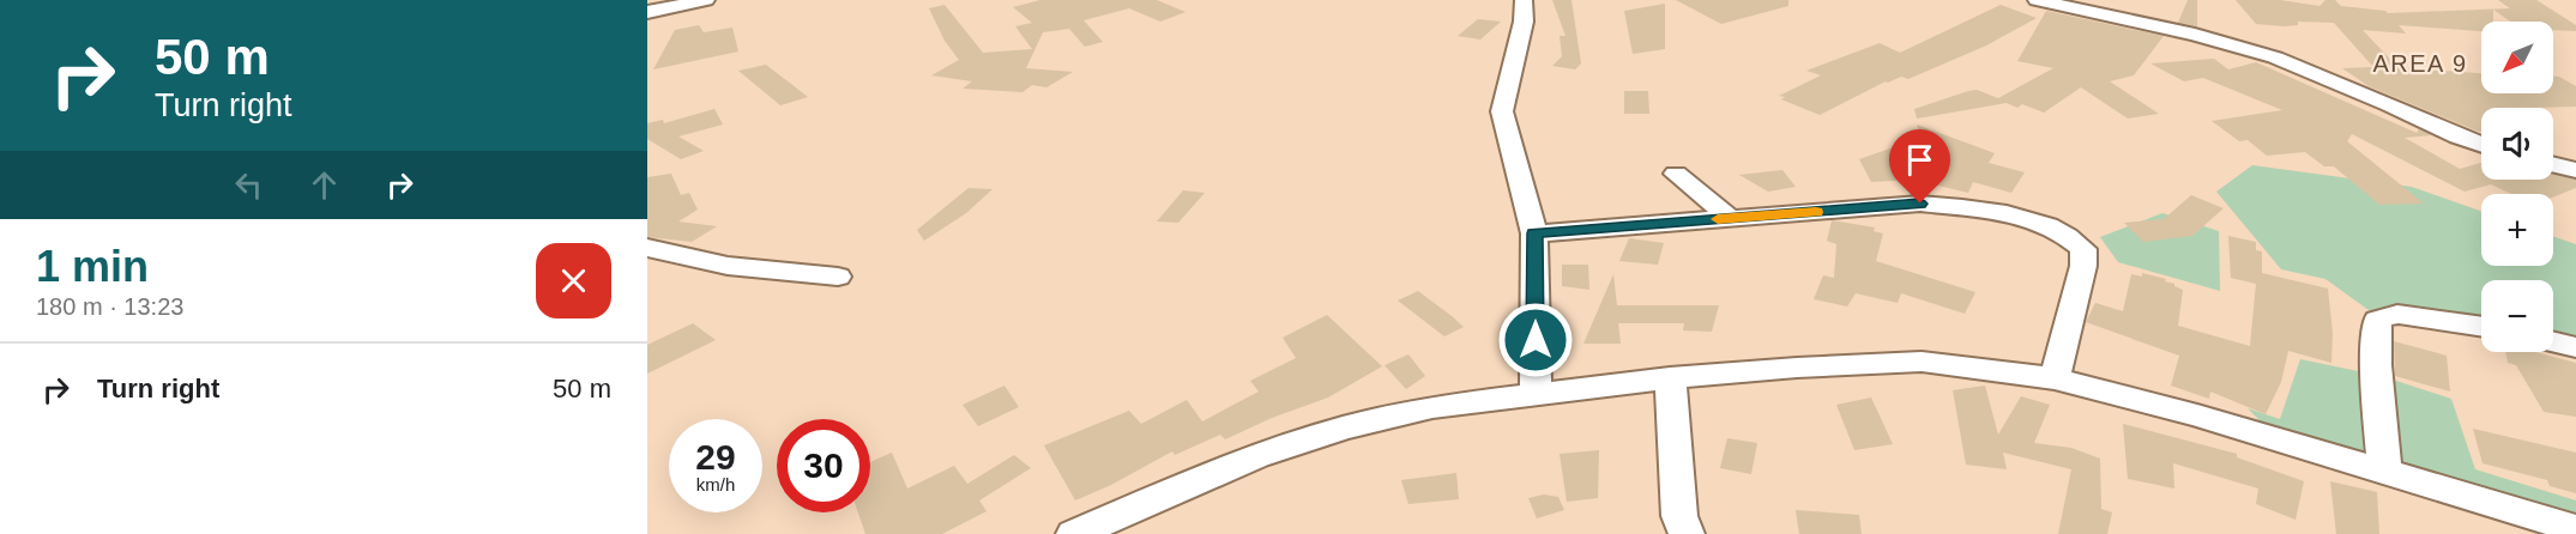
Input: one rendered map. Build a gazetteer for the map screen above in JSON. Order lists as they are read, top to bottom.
{
  "districts": ["AREA 9"],
  "north": "bottom left",
  "page": {
    "turn": ["50 m", "Turn right"],
    "map_buttons": ["+", "−"],
    "heading": ["1 min", "180 m · 13:23"],
    "list": [
      {
        "name": "Turn right",
        "value": "50 m"
      }
    ],
    "speed": "29 km/h",
    "limit": "30"
  }
}
